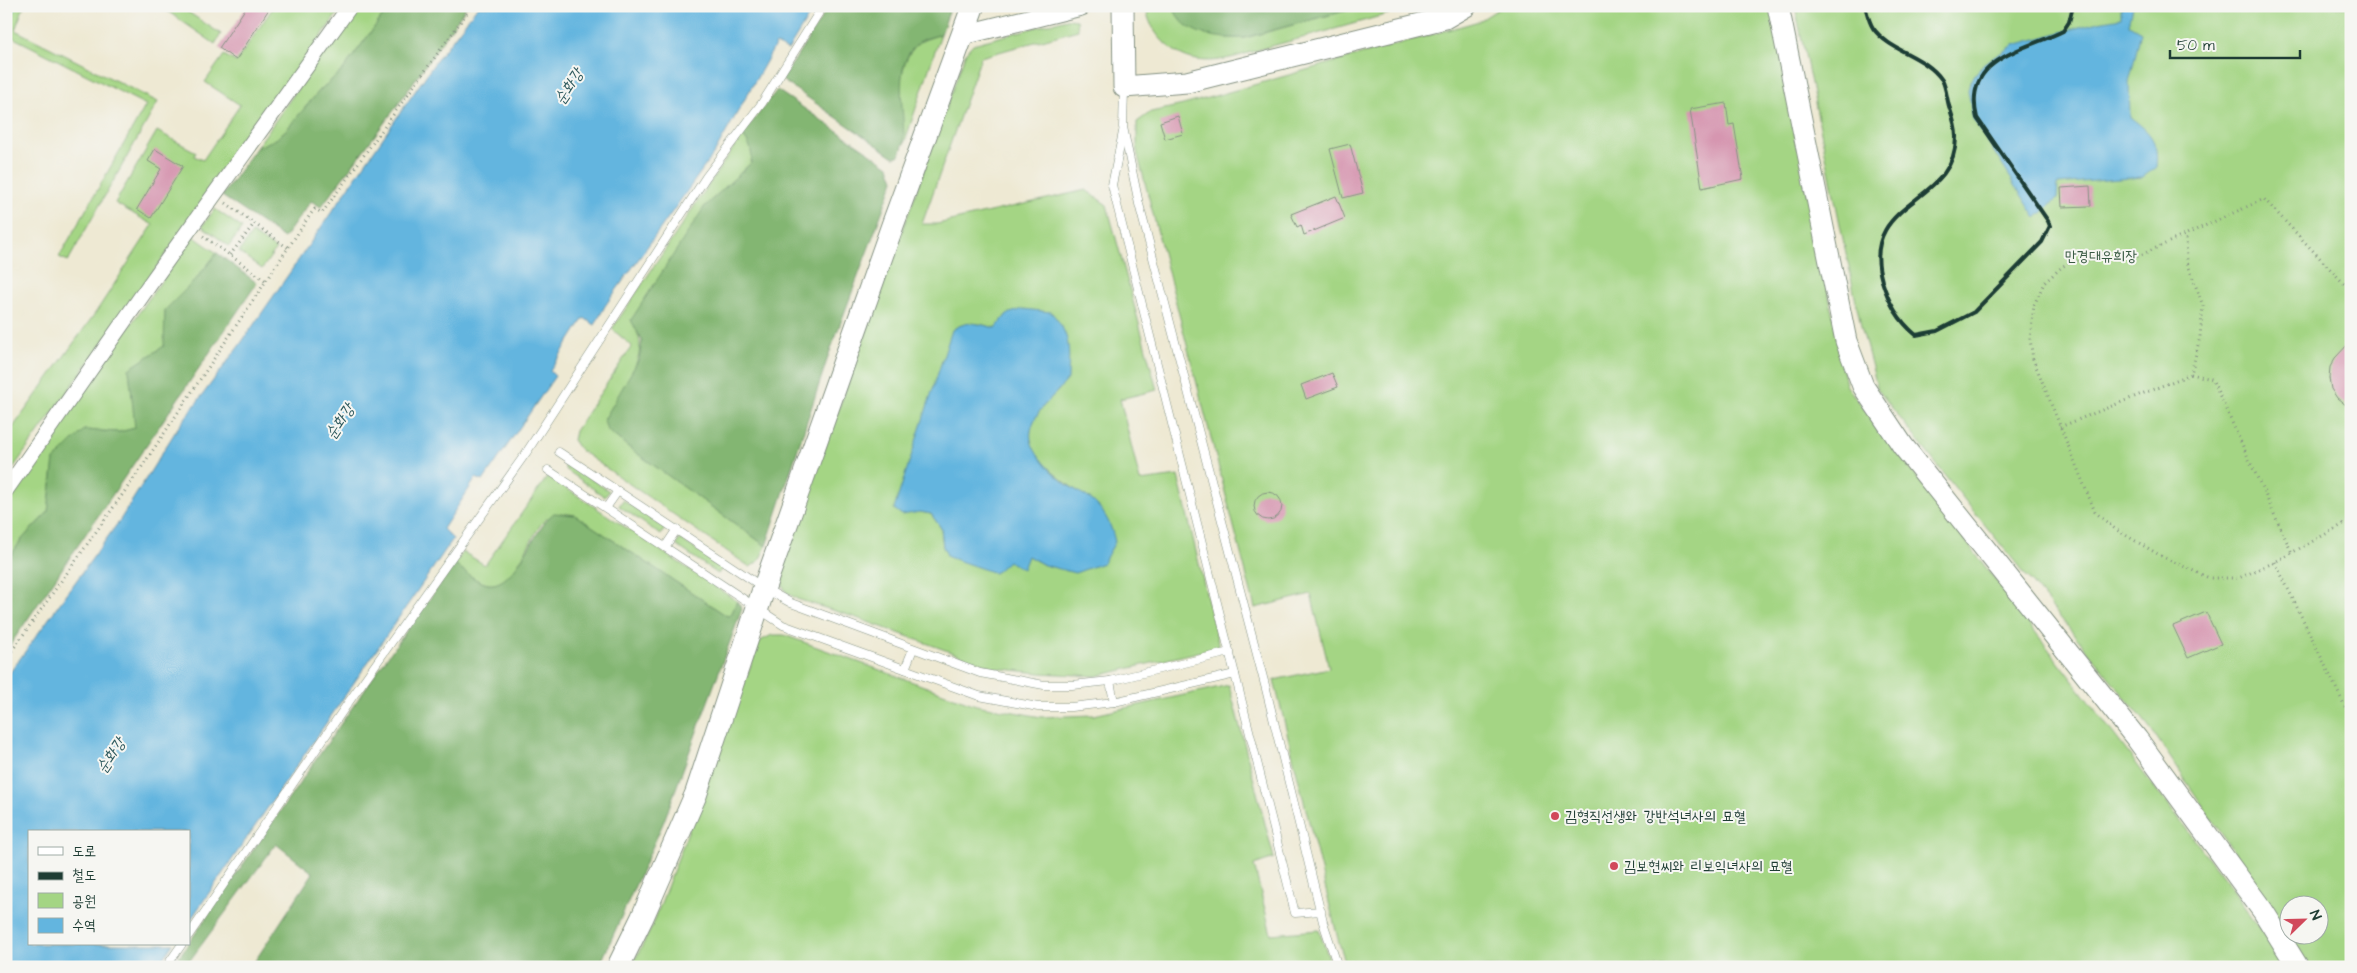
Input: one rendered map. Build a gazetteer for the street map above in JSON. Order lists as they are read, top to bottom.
{
  "water": ["순화강"],
  "parks": ["만경대유희장"],
  "places": ["김형직선생와 강반석녀사의 묘혈", "김보현씨와 리보익녀사의 묘혈"],
  "legend": [
    "도로",
    "철도",
    "공원",
    "수역"
  ],
  "scale_bar": "50 m",
  "north": "top right"
}
